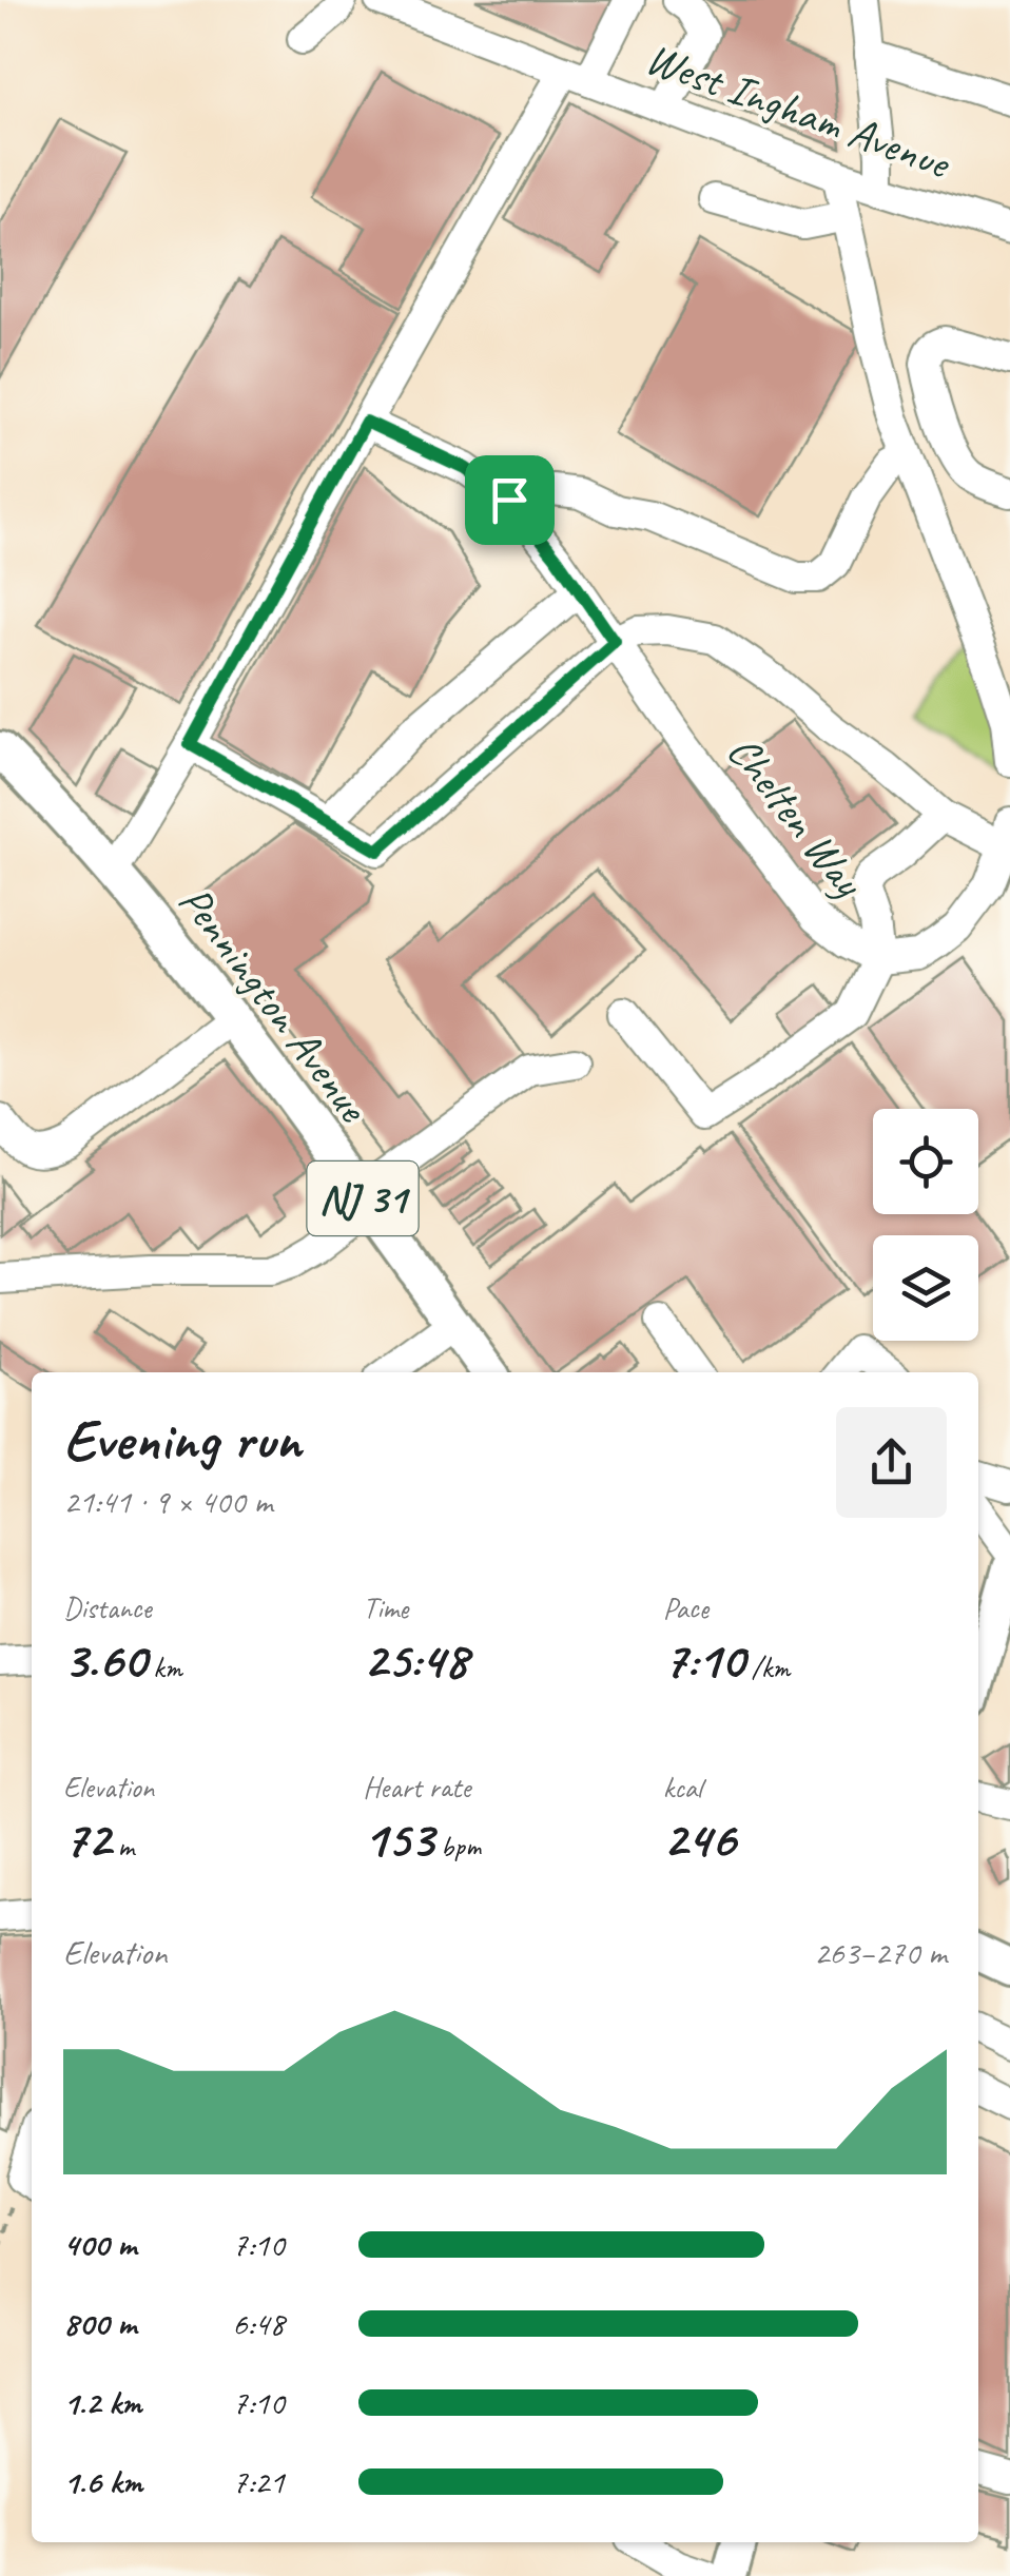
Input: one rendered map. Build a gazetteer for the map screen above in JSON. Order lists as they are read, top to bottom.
{
  "streets": {
    "main road": ["Pennington Avenue", "NJ 31"],
    "street": ["West Ingham Avenue", "Chelten Way"]
  },
  "page": {
    "heading": ["Evening run", "21:41 · 9 × 400 m"],
    "stats": [
      ["Distance", "3.60 km"],
      ["Time", "25:48"],
      ["Pace", "7:10 /km"],
      ["Elevation", "72 m"],
      ["Heart rate", "153 bpm"],
      ["kcal", "246"]
    ],
    "chart": ["Elevation", "263–270 m"],
    "list": [
      {
        "name": "400 m",
        "note": "7:10"
      },
      {
        "name": "800 m",
        "note": "6:48"
      },
      {
        "name": "1.2 km",
        "note": "7:10"
      },
      {
        "name": "1.6 km",
        "note": "7:21"
      }
    ]
  }
}
